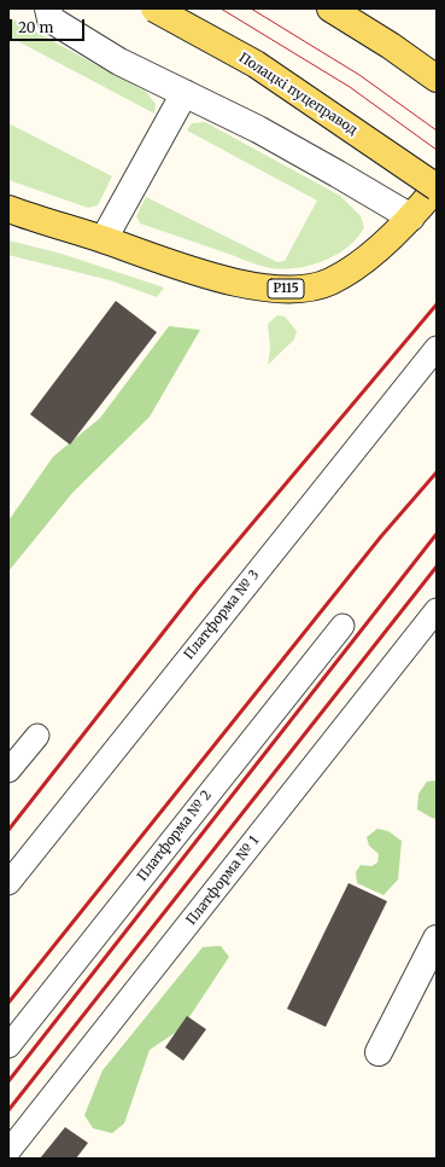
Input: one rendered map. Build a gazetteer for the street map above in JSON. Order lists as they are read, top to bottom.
{
  "streets": {
    "main road": ["Полацкі пуцеправод", "Р115"],
    "street": ["Платформа № 3", "Платформа № 2", "Платформа № 1"]
  },
  "crossings": [
    ["Полацкі пуцеправод", "Р115"]
  ],
  "scale_bar": "20 m"
}
